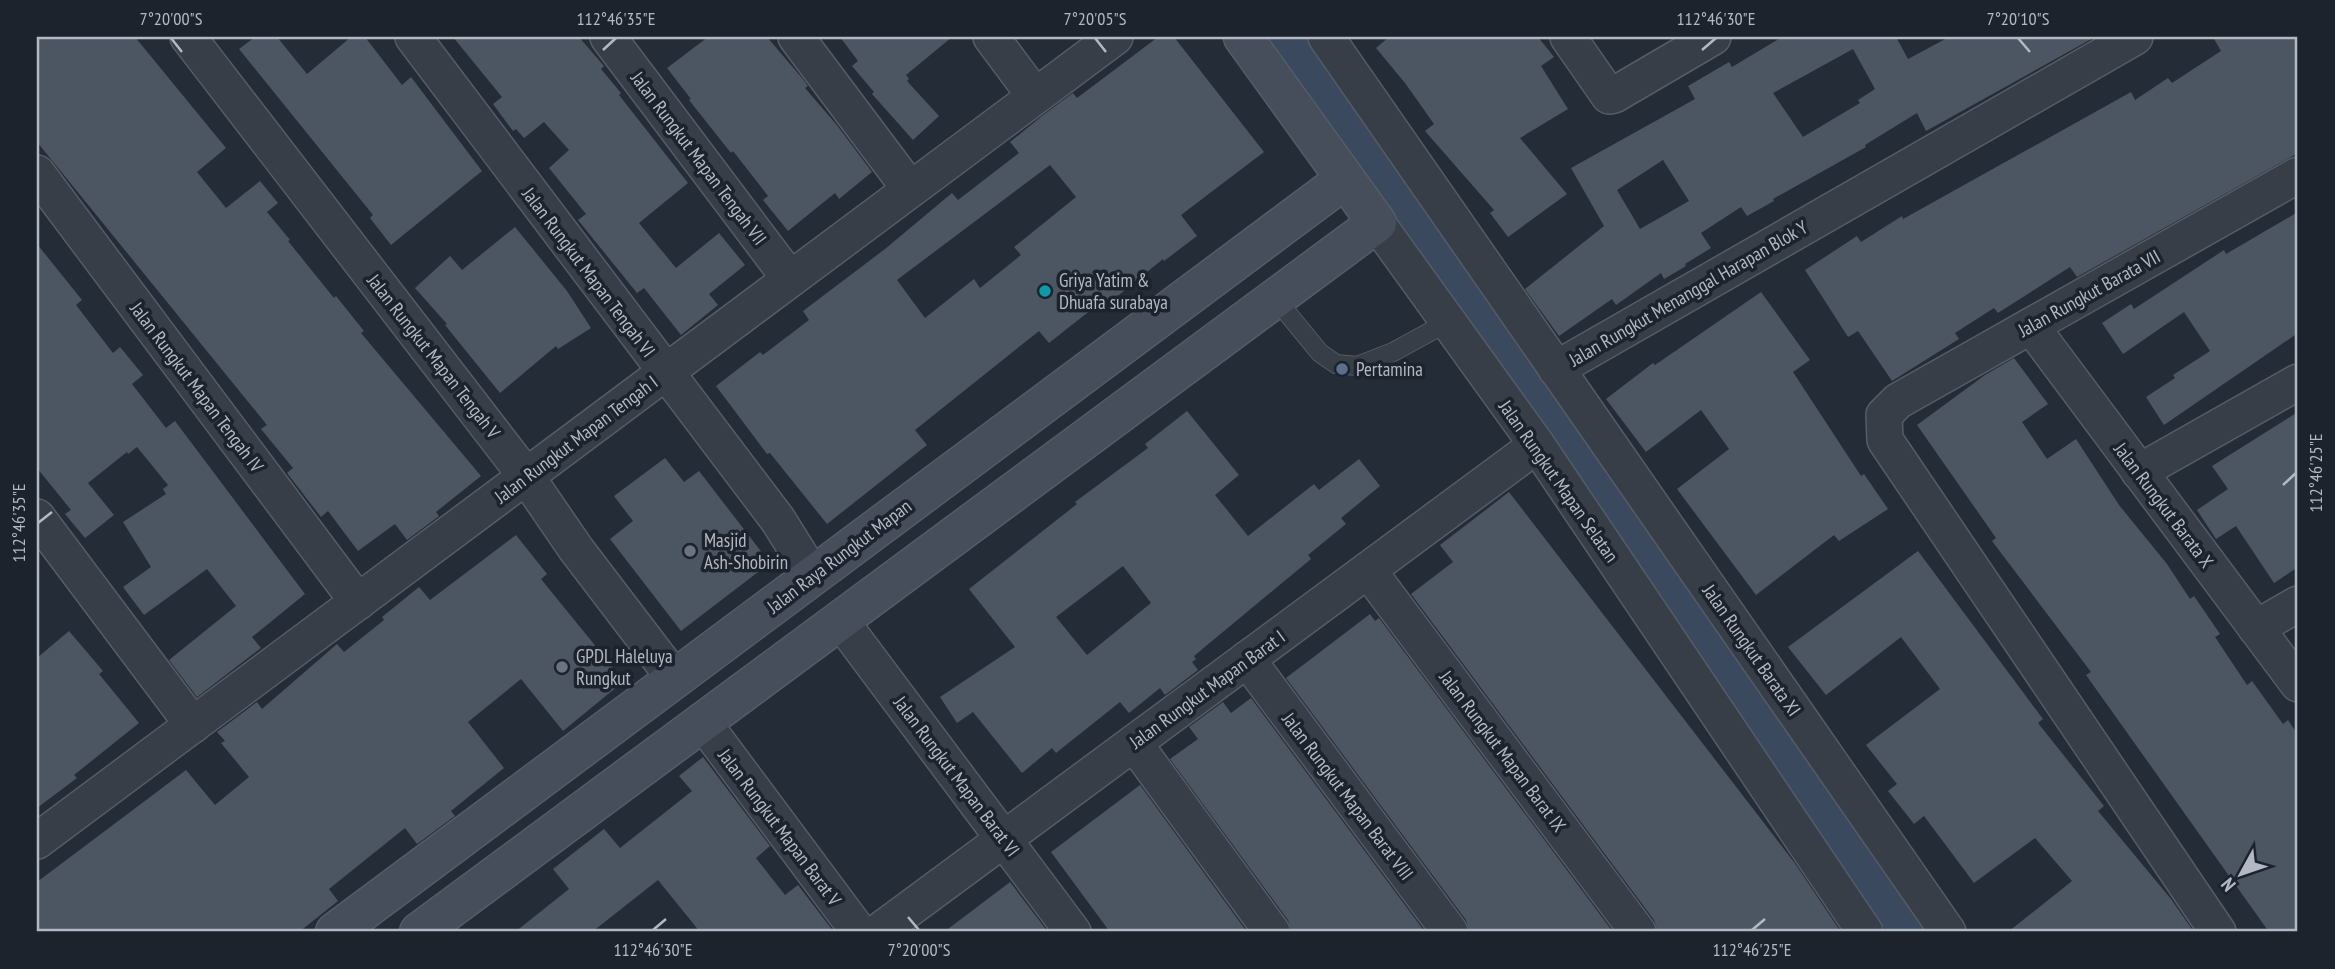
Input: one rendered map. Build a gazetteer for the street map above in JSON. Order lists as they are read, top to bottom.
{
  "streets": {
    "street": [
      "Jalan Rungkut Mapan Tengah VII",
      "Jalan Rungkut Mapan Tengah VI",
      "Jalan Rungkut Menanggal Harapan Blok Y",
      "Jalan Rungkut Barata VII",
      "Jalan Rungkut Mapan Tengah V",
      "Jalan Rungkut Mapan Tengah IV",
      "Jalan Rungkut Mapan Tengah I",
      "Jalan Rungkut Mapan Selatan",
      "Jalan Rungkut Barata X",
      "Jalan Raya Rungkut Mapan",
      "Jalan Rungkut Barata XI",
      "Jalan Rungkut Mapan Barat I",
      "Jalan Rungkut Mapan Barat IX",
      "Jalan Rungkut Mapan Barat VI",
      "Jalan Rungkut Mapan Barat VIII",
      "Jalan Rungkut Mapan Barat V"
    ]
  },
  "crossings": [
    ["Jalan Rungkut Mapan Tengah VII", "Jalan Rungkut Mapan Tengah I"],
    ["Jalan Rungkut Mapan Tengah VI", "Jalan Rungkut Mapan Tengah I"],
    ["Jalan Rungkut Mapan Tengah VI", "Jalan Raya Rungkut Mapan"],
    ["Jalan Rungkut Menanggal Harapan Blok Y", "Jalan Rungkut Barata XI"],
    ["Jalan Rungkut Barata VII", "Jalan Rungkut Barata X"],
    ["Jalan Rungkut Mapan Tengah V", "Jalan Rungkut Mapan Tengah I"],
    ["Jalan Rungkut Mapan Tengah V", "Jalan Raya Rungkut Mapan"],
    ["Jalan Rungkut Mapan Tengah IV", "Jalan Rungkut Mapan Tengah I"],
    ["Jalan Rungkut Mapan Selatan", "Jalan Raya Rungkut Mapan"],
    ["Jalan Rungkut Mapan Selatan", "Jalan Rungkut Mapan Barat I"],
    ["Jalan Rungkut Mapan Barat I", "Jalan Rungkut Mapan Barat IX"],
    ["Jalan Rungkut Mapan Barat I", "Jalan Rungkut Mapan Barat VI"],
    ["Jalan Rungkut Mapan Barat I", "Jalan Rungkut Mapan Barat VIII"]
  ],
  "places": [
    "Griya Yatim & Dhuafa surabaya",
    "Pertamina",
    "Masjid Ash-Shobirin",
    "GPDL Haleluya Rungkut"
  ],
  "north": "bottom left",
  "coordinates": [
    "7°20'00\"S",
    "112°46'35\"E",
    "7°20'05\"S",
    "112°46'30\"E",
    "7°20'10\"S",
    "112°46'25\"E"
  ]
}
